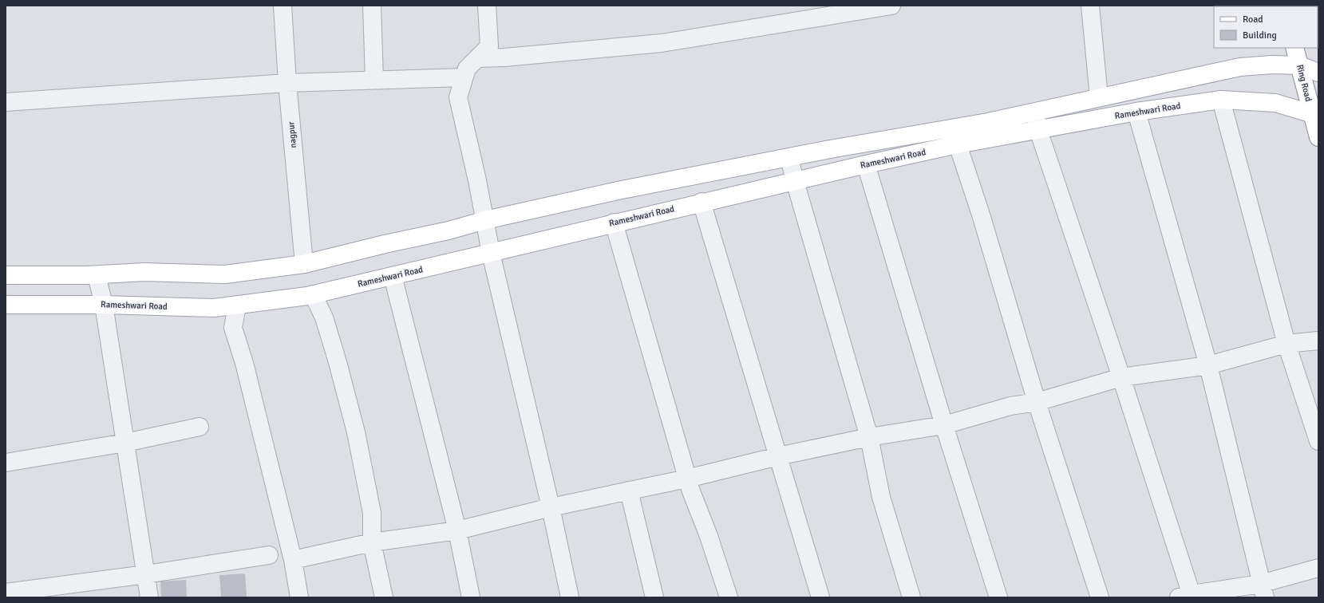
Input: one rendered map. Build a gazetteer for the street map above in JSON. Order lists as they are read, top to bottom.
{
  "streets": {
    "main road": ["Ring Road", "Rameshwari Road"],
    "street": ["nagpur"]
  },
  "crossings": [
    ["Ring Road", "Rameshwari Road"]
  ],
  "legend": ["Road", "Building"]
}
